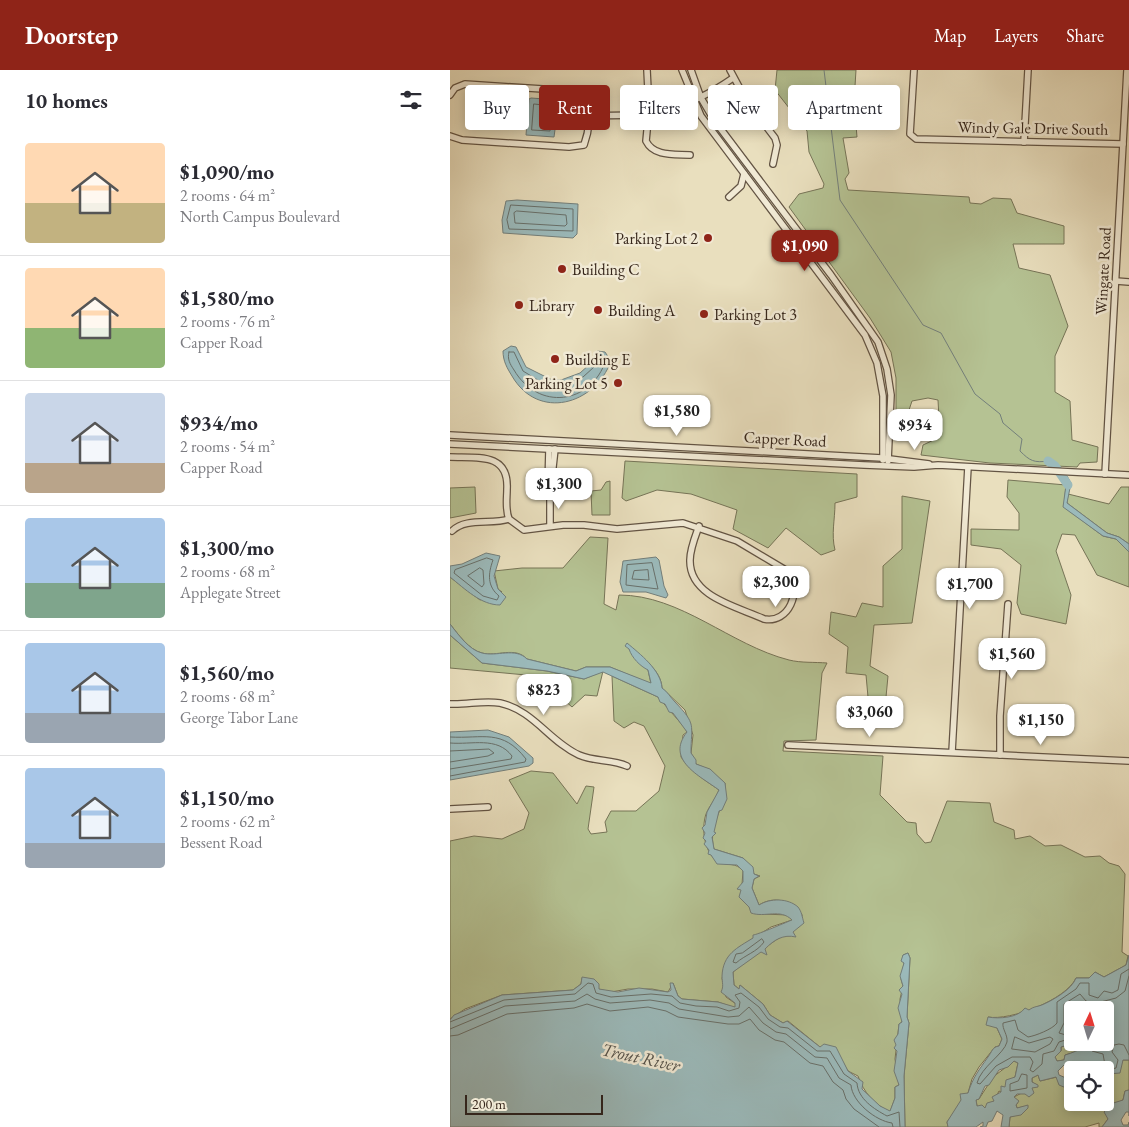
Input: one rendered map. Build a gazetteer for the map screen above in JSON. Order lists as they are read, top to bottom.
{
  "streets": {
    "street": ["Windy Gale Drive South", "Wingate Road", "Capper Road"]
  },
  "crossings": [
    ["Windy Gale Drive South", "Wingate Road"],
    ["Wingate Road", "Capper Road"]
  ],
  "water": ["Trout River"],
  "places": [
    "Parking Lot 2",
    "Building C",
    "Library",
    "Building A",
    "Parking Lot 3",
    "Building E",
    "Parking Lot 5"
  ],
  "scale_bar": "200 m",
  "north": "top",
  "page": {
    "header": "Doorstep",
    "nav": ["Map", "Layers", "Share"],
    "heading": "10 homes",
    "chip": [
      "Buy",
      "Rent",
      "Filters",
      "New",
      "Apartment"
    ],
    "list": [
      {
        "name": "$1,090/mo",
        "note": "2 rooms · 64 m² · North Campus Boulevard"
      },
      {
        "name": "$1,580/mo",
        "note": "2 rooms · 76 m² · Capper Road"
      },
      {
        "name": "$934/mo",
        "note": "2 rooms · 54 m² · Capper Road"
      },
      {
        "name": "$1,300/mo",
        "note": "2 rooms · 68 m² · Applegate Street"
      },
      {
        "name": "$1,560/mo",
        "note": "2 rooms · 68 m² · George Tabor Lane"
      },
      {
        "name": "$1,150/mo",
        "note": "2 rooms · 62 m² · Bessent Road"
      }
    ],
    "price": [
      "$1,090",
      "$1,580",
      "$934",
      "$1,300",
      "$2,300",
      "$1,700",
      "$1,560",
      "$823",
      "$3,060",
      "$1,150"
    ],
    "scale": "200 m"
  }
}
